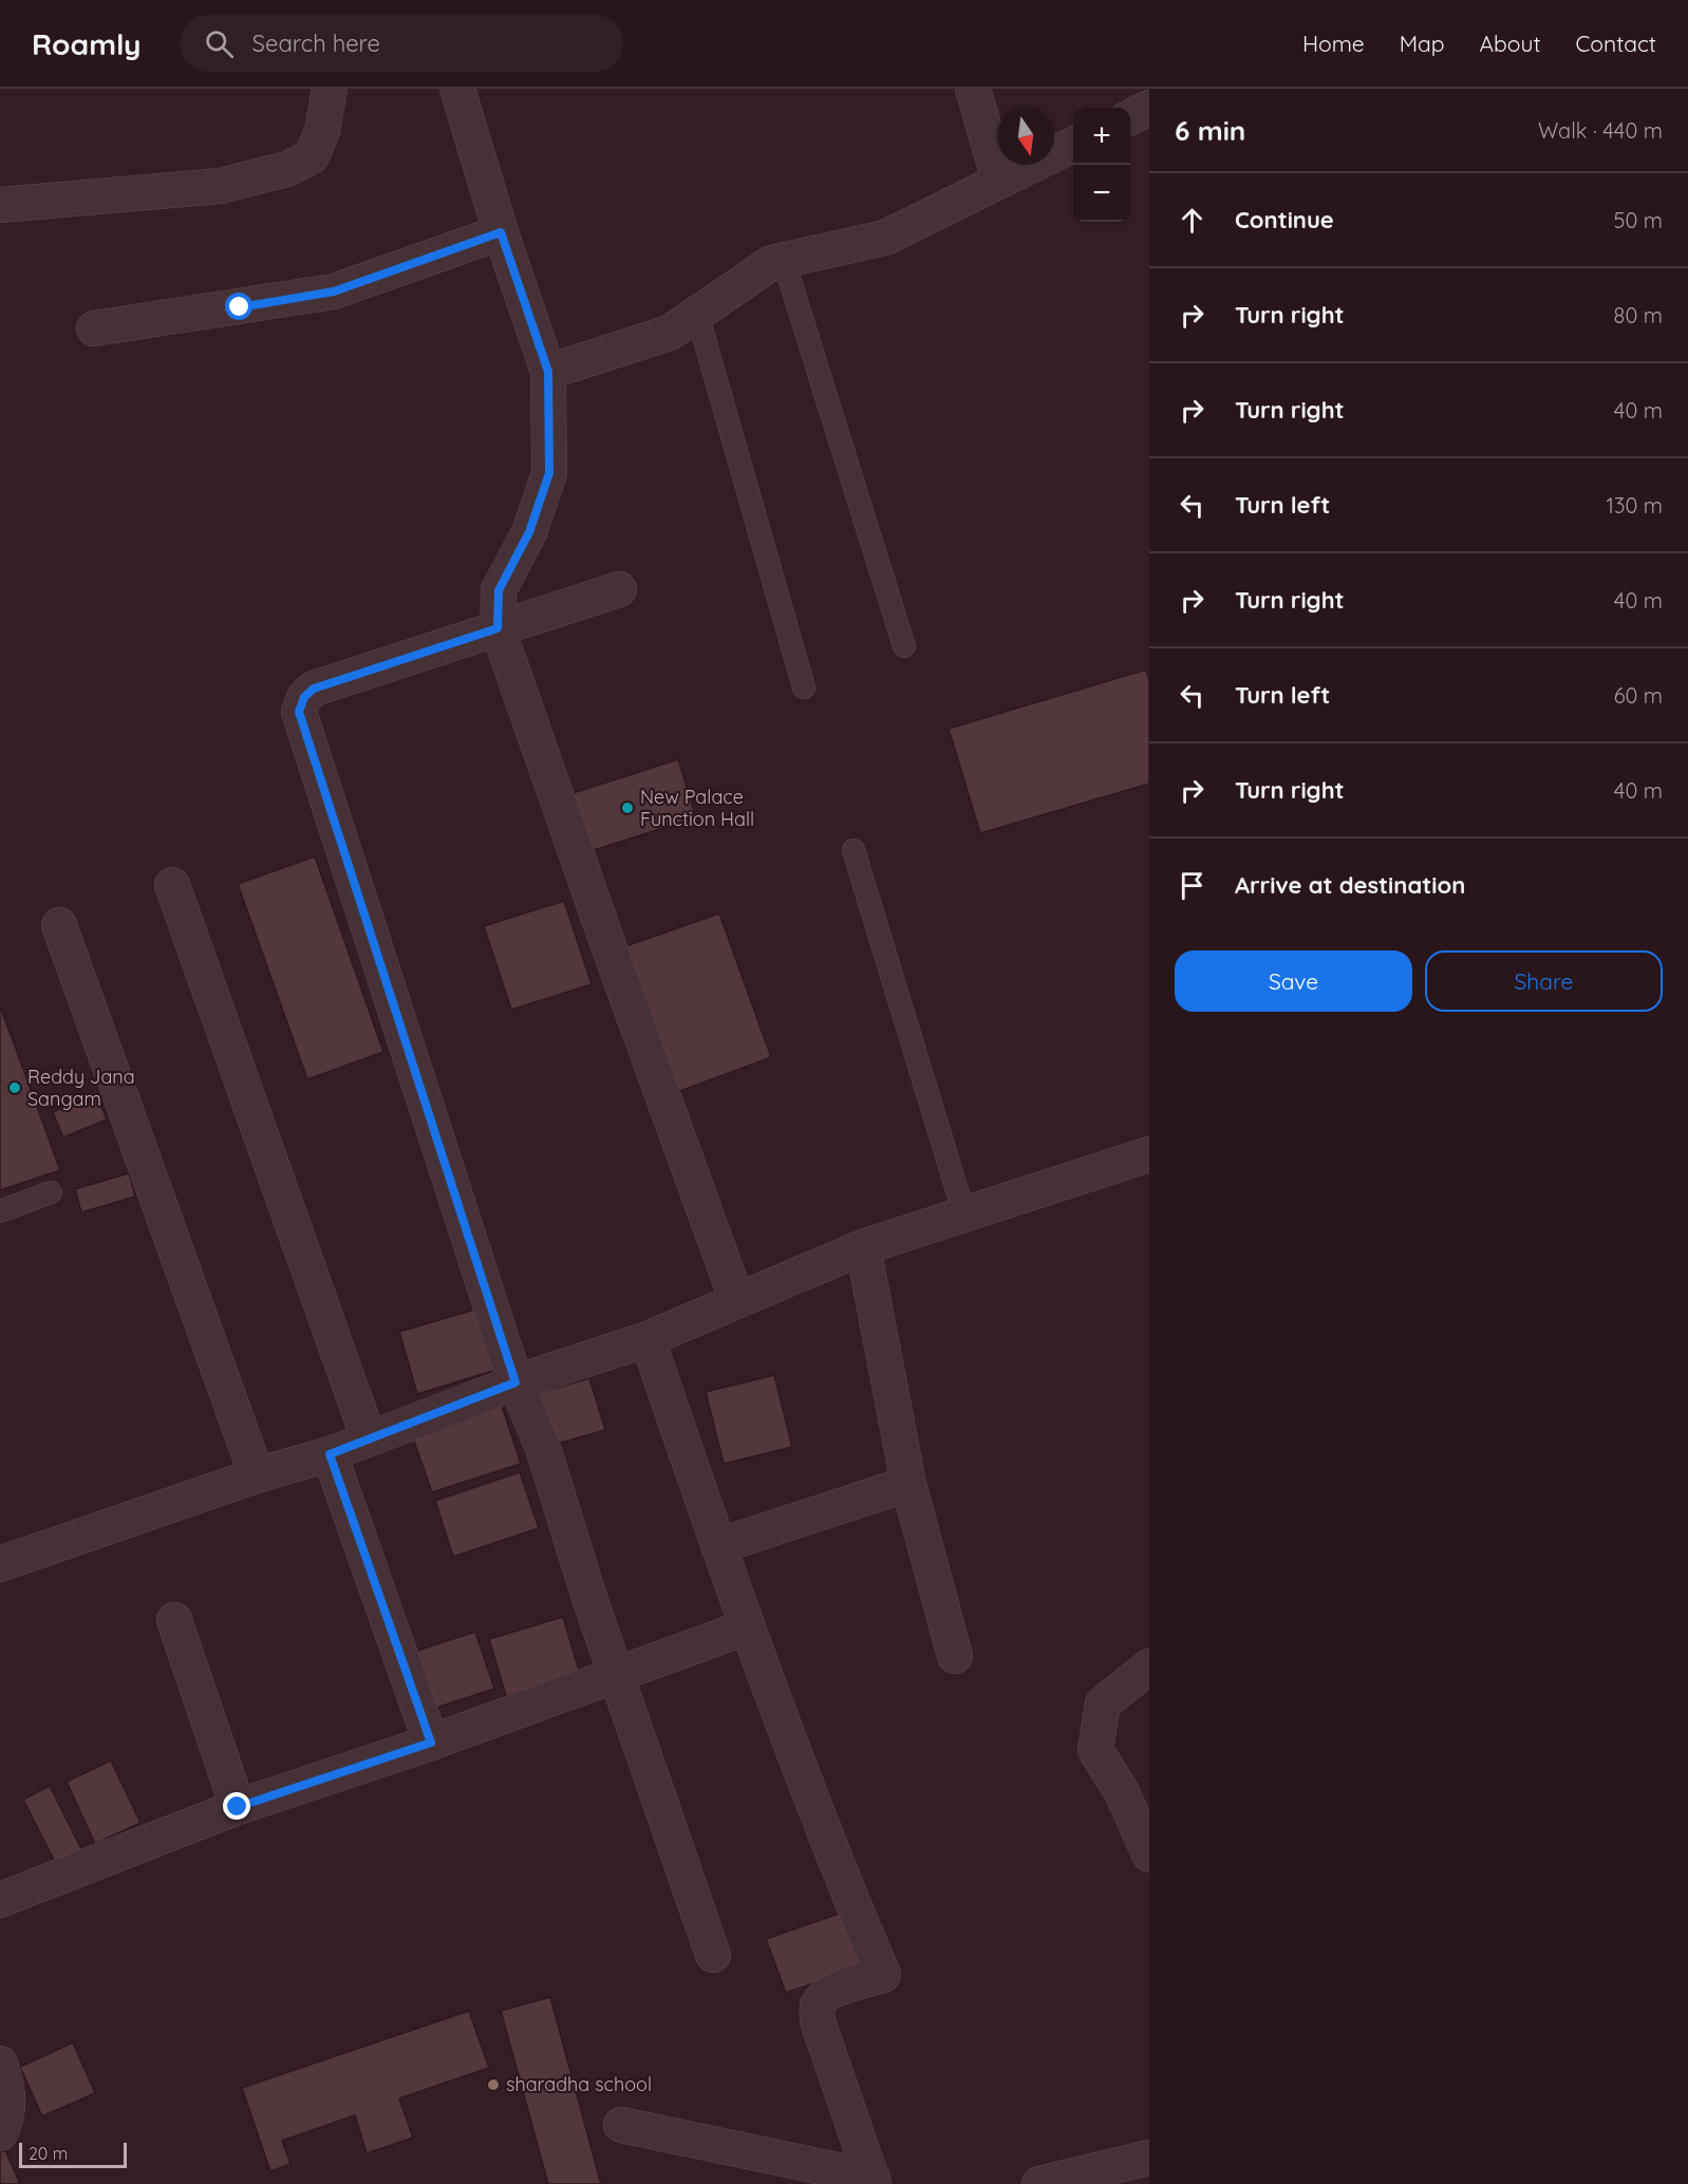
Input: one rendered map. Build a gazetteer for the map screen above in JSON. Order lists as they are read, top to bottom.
{
  "places": ["New Palace Function Hall", "Reddy Jana Sangam", "sharadha school"],
  "scale_bar": "20 m",
  "north": "bottom",
  "page": {
    "header": "Roamly",
    "search": "Search here",
    "nav": [
      "Home",
      "Map",
      "About",
      "Contact"
    ],
    "heading": ["6 min", "Walk · 440 m"],
    "map_buttons": ["+", "−"],
    "list": [
      ["Continue", "50 m"],
      ["Turn right", "80 m"],
      ["Turn right", "40 m"],
      ["Turn left", "130 m"],
      ["Turn right", "40 m"],
      ["Turn left", "60 m"],
      ["Turn right", "40 m"],
      "Arrive at destination"
    ],
    "buttons": ["Save", "Share"],
    "scale": "20 m"
  }
}
